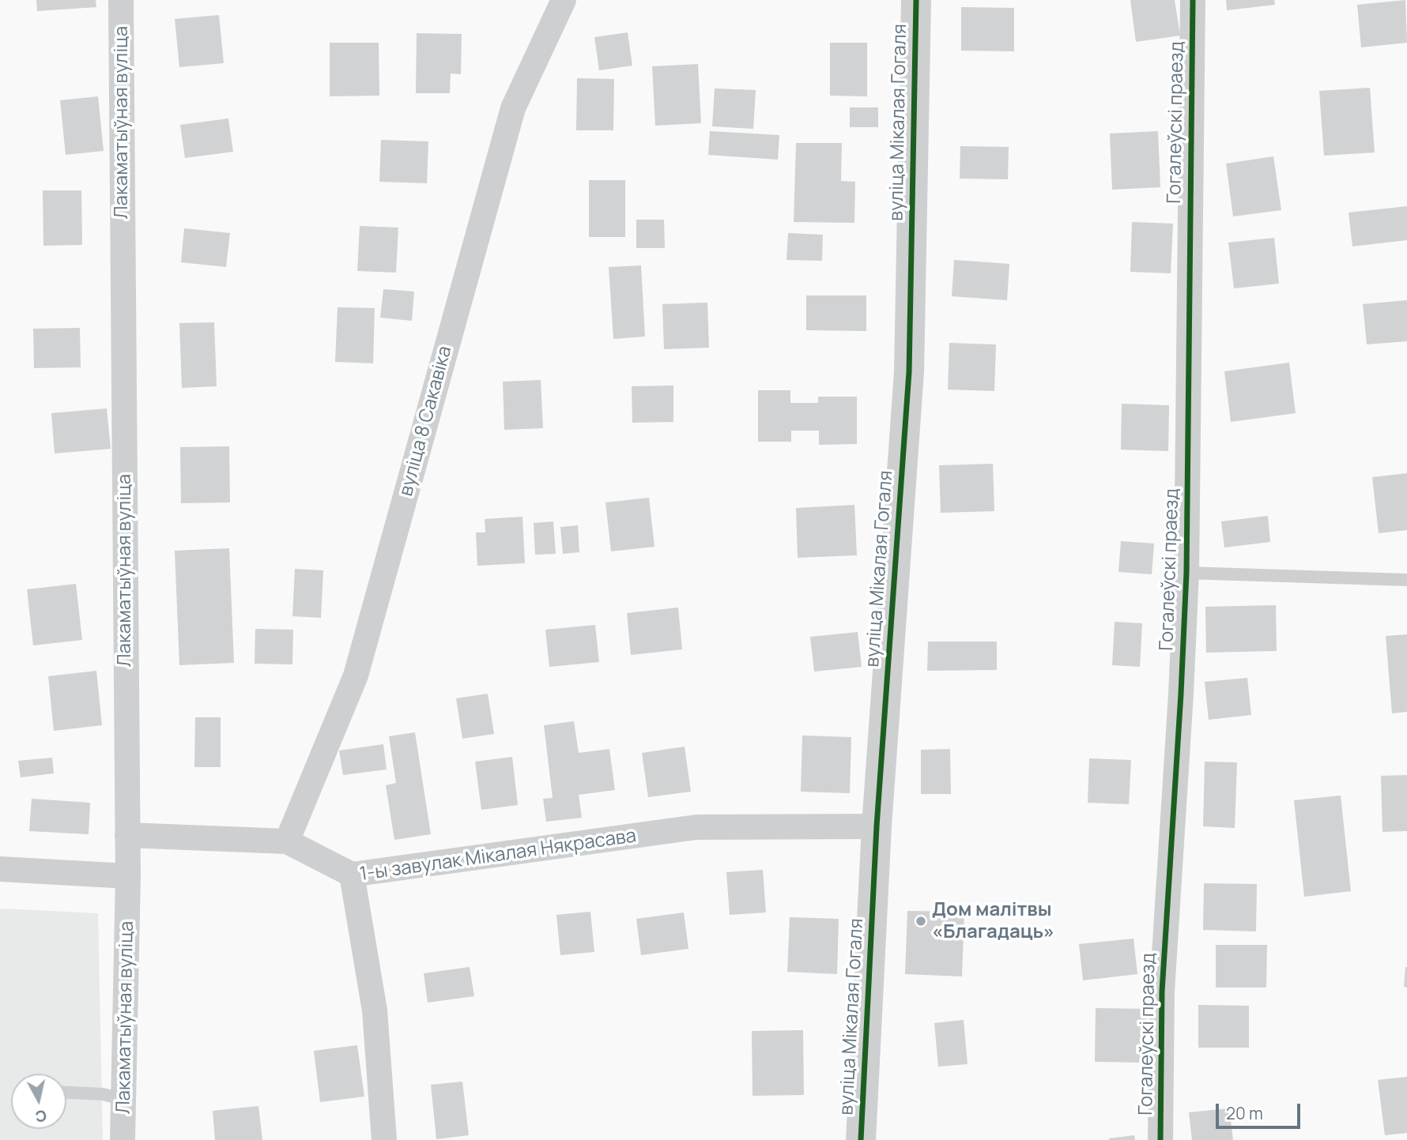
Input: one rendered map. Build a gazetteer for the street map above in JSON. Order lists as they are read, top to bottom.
{
  "streets": {
    "street": [
      "Лакаматыўная вуліца",
      "вуліца Мікалая Гогаля",
      "Гогалеўскі праезд",
      "вуліца 8 Сакавіка",
      "1-ы завулак Мікалая Някрасава"
    ]
  },
  "crossings": [
    ["вуліца Мікалая Гогаля", "1-ы завулак Мікалая Някрасава"]
  ],
  "places": ["Дом малітвы «Благадаць»"],
  "scale_bar": "20 m",
  "north": "bottom"
}
